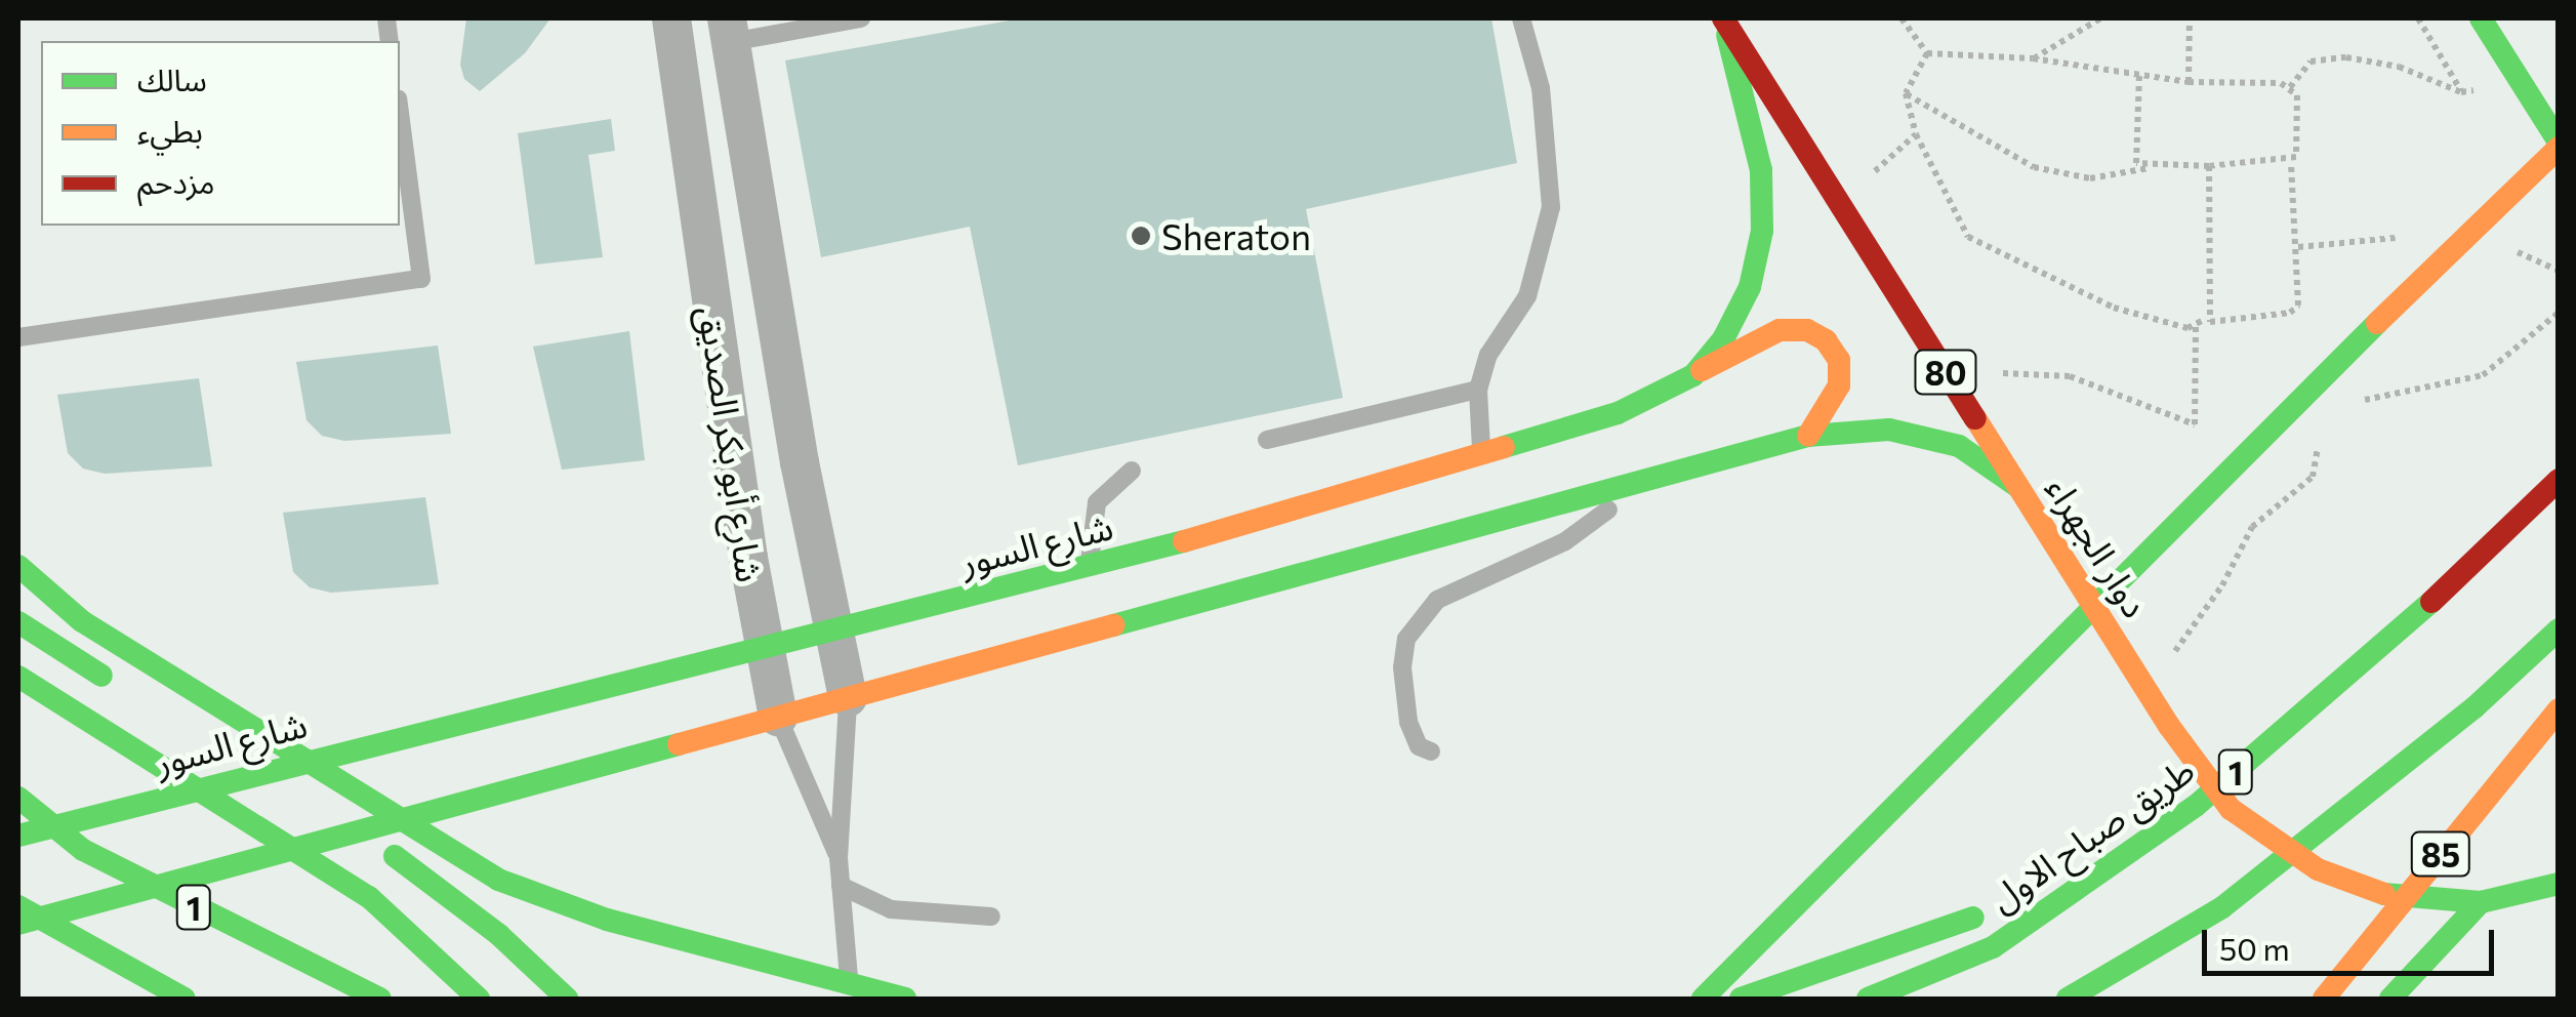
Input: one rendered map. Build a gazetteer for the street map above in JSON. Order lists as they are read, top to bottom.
{
  "streets": {
    "main road": [
      "80",
      "شارع السور",
      "دوار الجهراء",
      "1",
      "طريق صباح الاول",
      "85"
    ],
    "street": ["شارع أبو بكر الصديق"]
  },
  "crossings": [
    ["شارع أبو بكر الصديق", "شارع السور"],
    ["شارع السور", "دوار الجهراء"]
  ],
  "places": ["Sheraton"],
  "legend": ["سالك", "بطيء", "مزدحم"],
  "scale_bar": "50 m"
}
